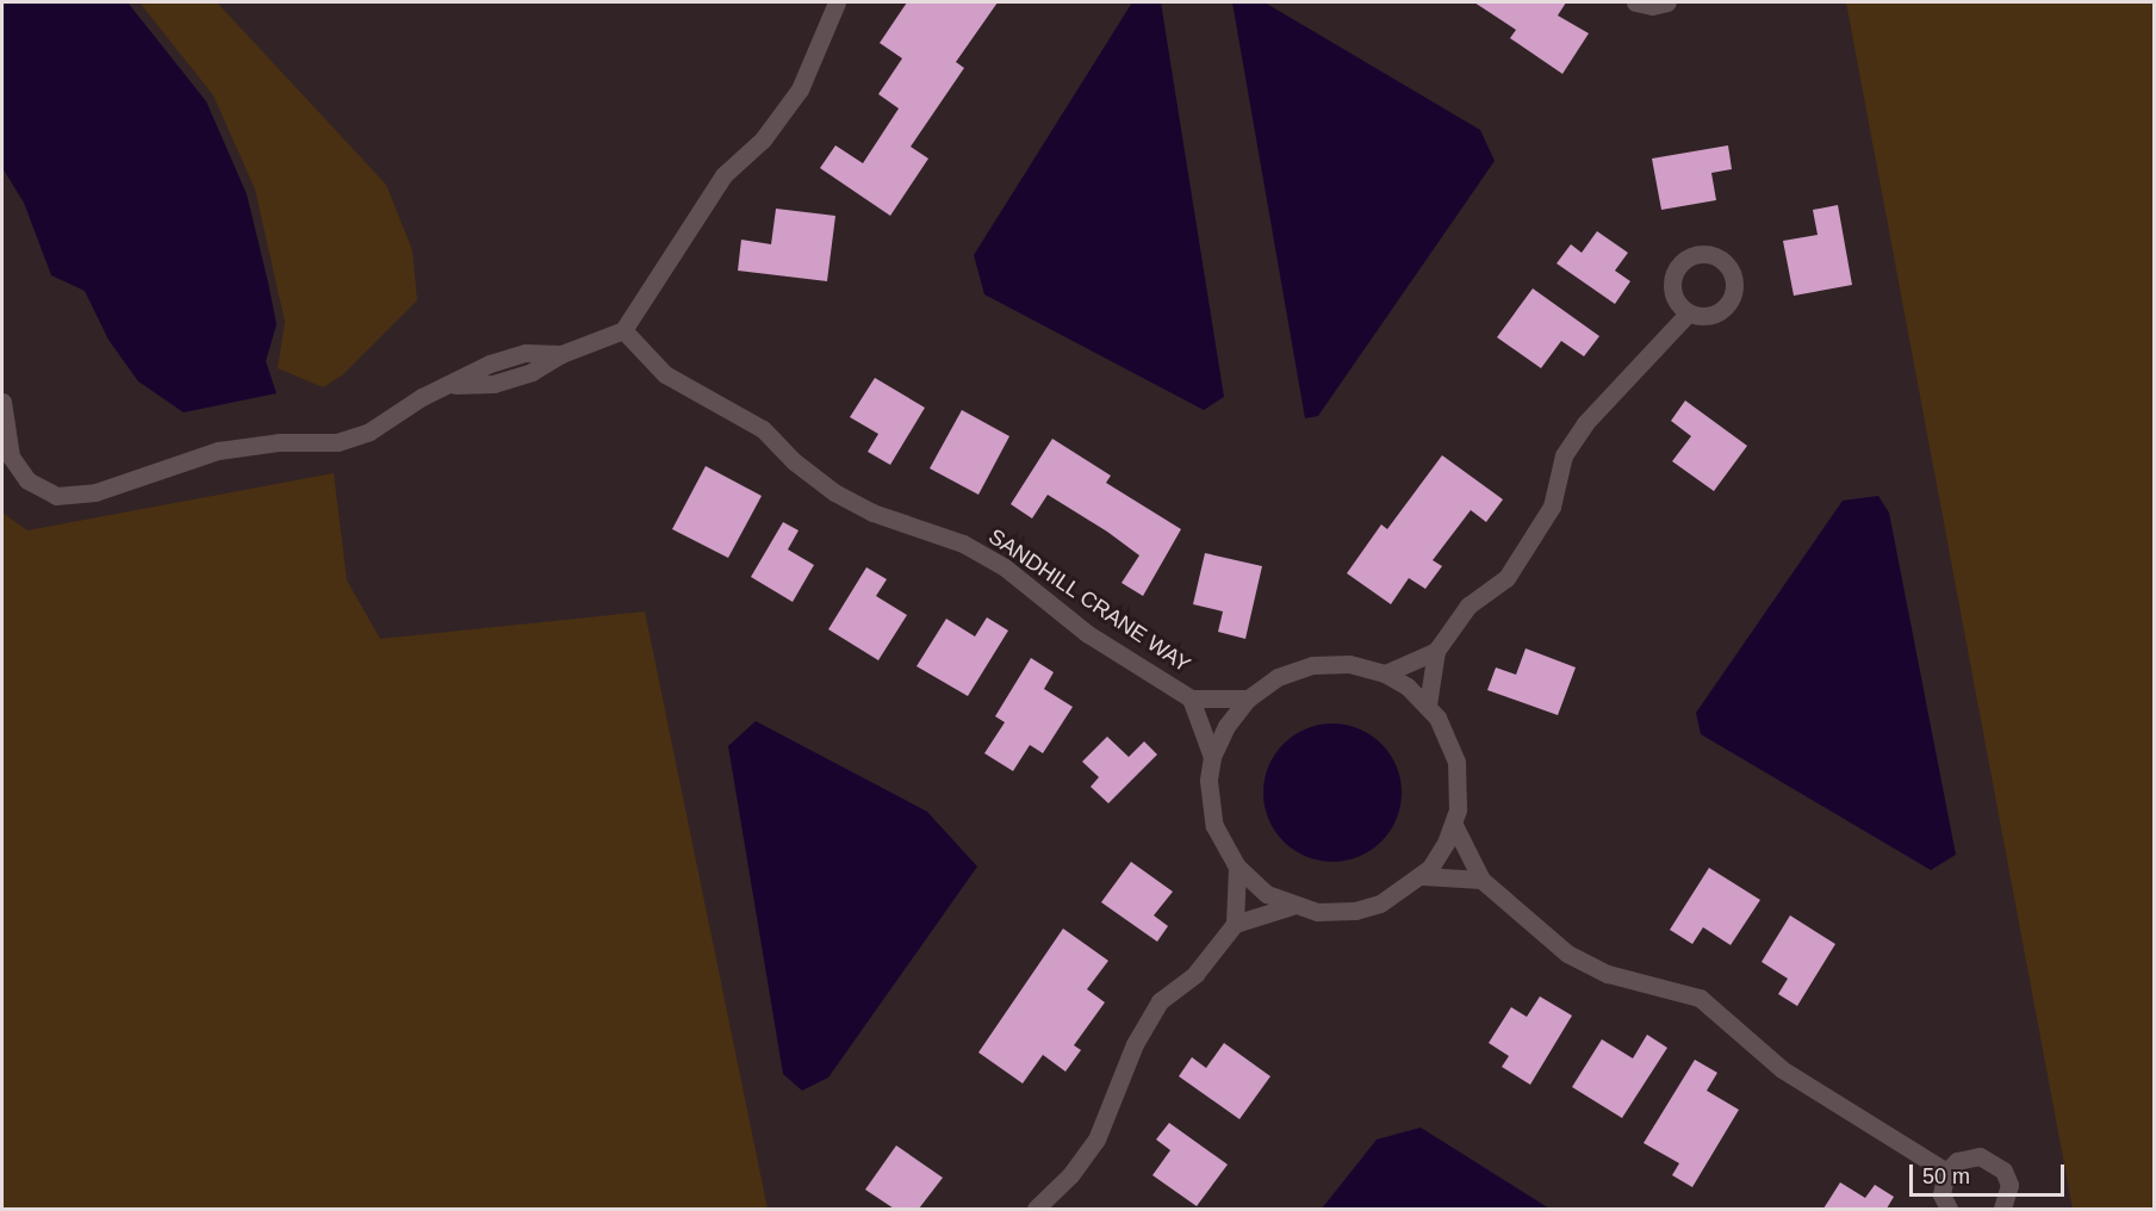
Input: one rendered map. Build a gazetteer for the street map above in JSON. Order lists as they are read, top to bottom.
{
  "streets": {
    "street": ["SANDHILL CRANE WAY"]
  },
  "scale_bar": "50 m"
}
